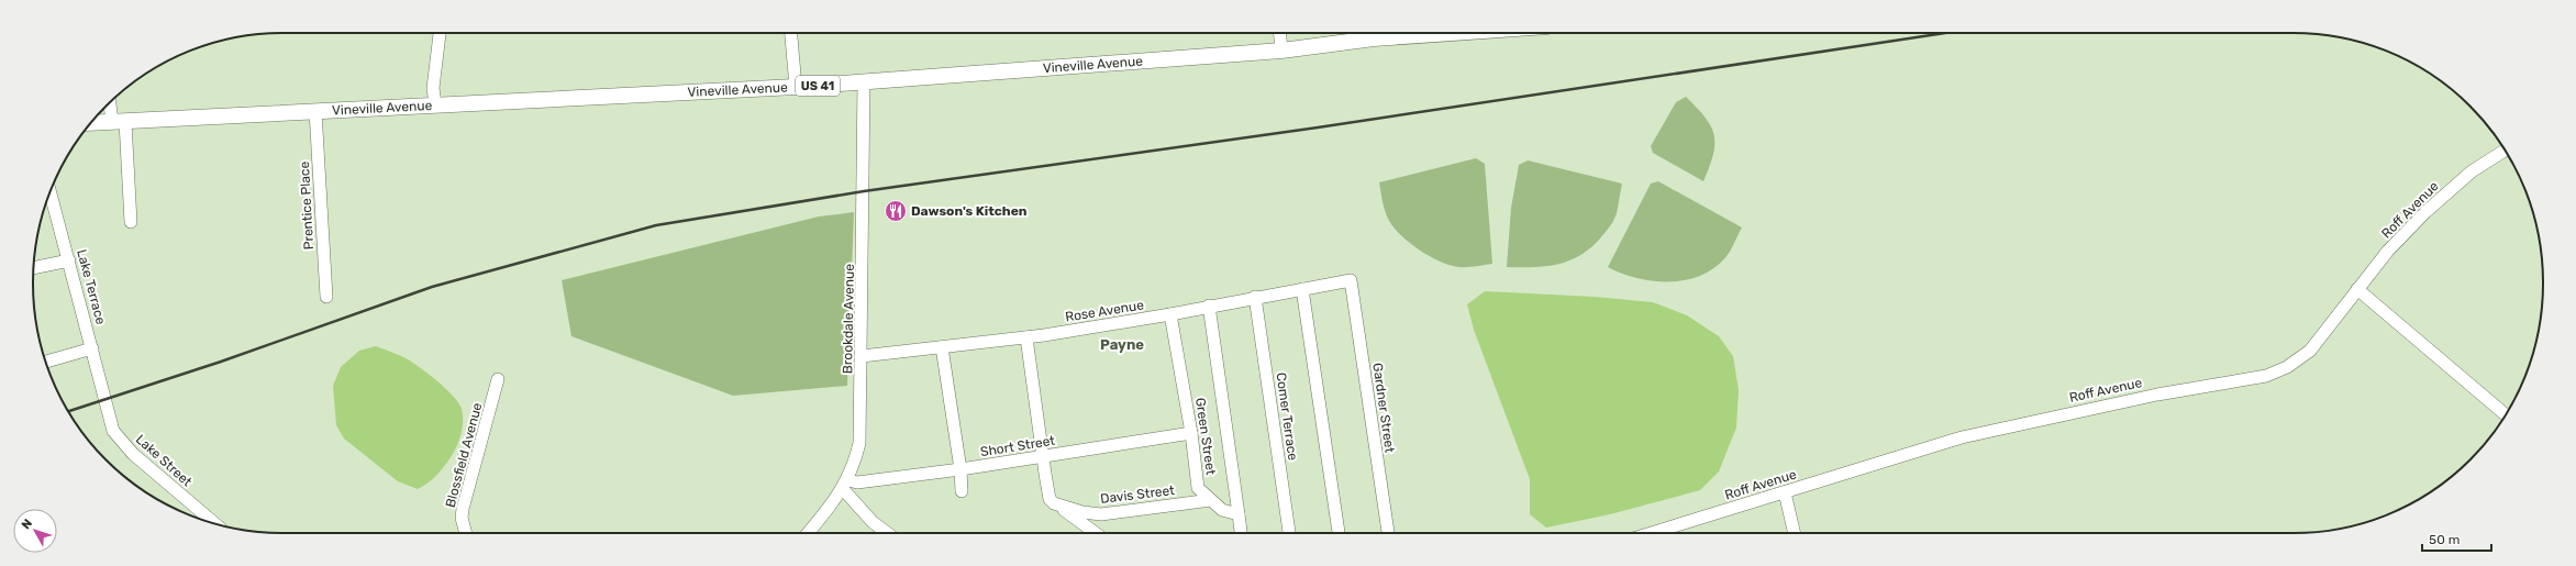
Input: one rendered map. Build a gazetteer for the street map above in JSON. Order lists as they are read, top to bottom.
{
  "streets": {
    "main road": ["Vineville Avenue", "US 41"],
    "street": [
      "Prentice Place",
      "Roff Avenue",
      "Lake Terrace",
      "Rose Avenue",
      "Brookdale Avenue",
      "Gardner Street",
      "Comer Terrace",
      "Green Street",
      "Short Street",
      "Blossfield Avenue",
      "Lake Street",
      "Davis Street"
    ]
  },
  "crossings": [
    ["Vineville Avenue", "Prentice Place"],
    ["Vineville Avenue", "Brookdale Avenue"],
    ["Lake Terrace", "Lake Street"],
    ["Rose Avenue", "Brookdale Avenue"],
    ["Rose Avenue", "Gardner Street"],
    ["Rose Avenue", "Comer Terrace"],
    ["Rose Avenue", "Green Street"],
    ["Brookdale Avenue", "Short Street"],
    ["Green Street", "Short Street"],
    ["Green Street", "Davis Street"]
  ],
  "districts": ["Payne"],
  "places": {
    "restaurant": ["Dawson's Kitchen"]
  },
  "scale_bar": "50 m",
  "north": "top left"
}
